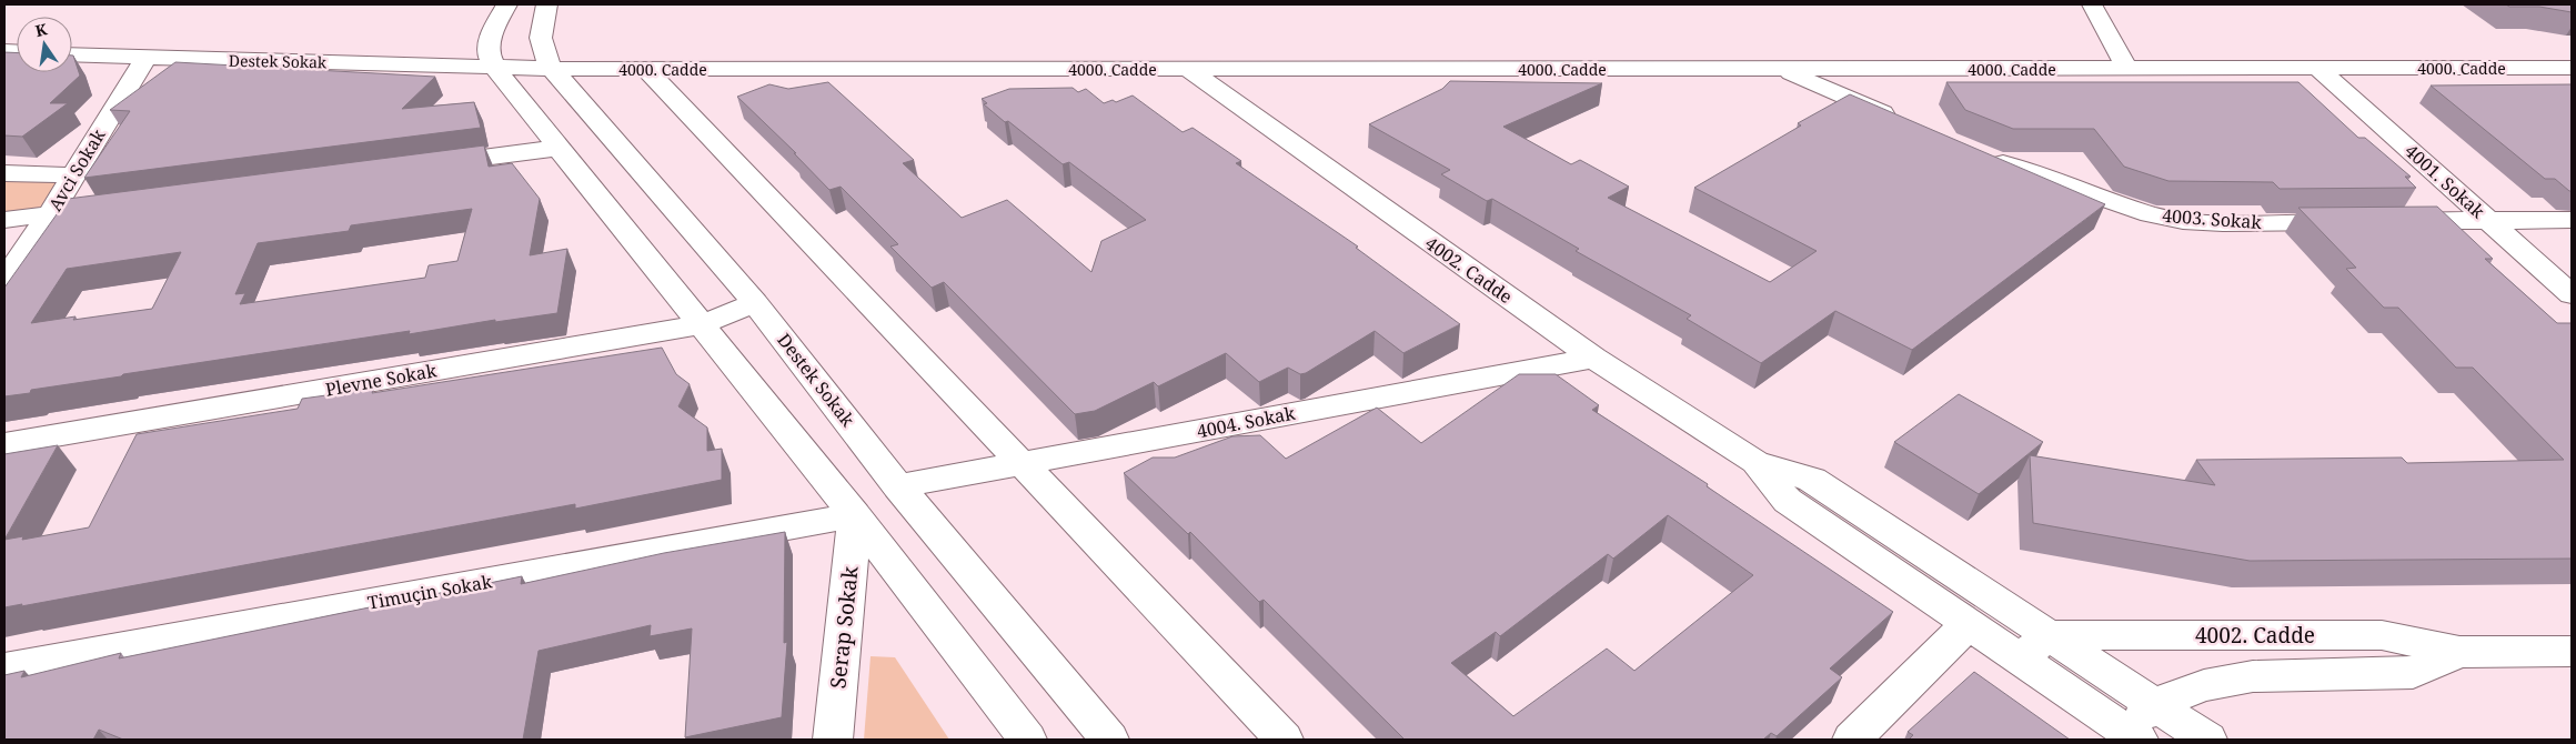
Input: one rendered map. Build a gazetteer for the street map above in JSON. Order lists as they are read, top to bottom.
{
  "streets": {
    "street": [
      "Destek Sokak",
      "4000. Cadde",
      "Avci Sokak",
      "4001. Sokak",
      "4003. Sokak",
      "4002. Cadde",
      "Plevne Sokak",
      "4004. Sokak",
      "Timuçin Sokak",
      "Serap Sokak"
    ]
  },
  "crossings": [
    ["Destek Sokak", "4000. Cadde"],
    ["Destek Sokak", "Avci Sokak"],
    ["Destek Sokak", "Plevne Sokak"],
    ["Destek Sokak", "4004. Sokak"],
    ["4000. Cadde", "4001. Sokak"],
    ["4000. Cadde", "4002. Cadde"],
    ["4001. Sokak", "4003. Sokak"],
    ["4002. Cadde", "4004. Sokak"],
    ["Timuçin Sokak", "Serap Sokak"]
  ],
  "north": "top"
}
